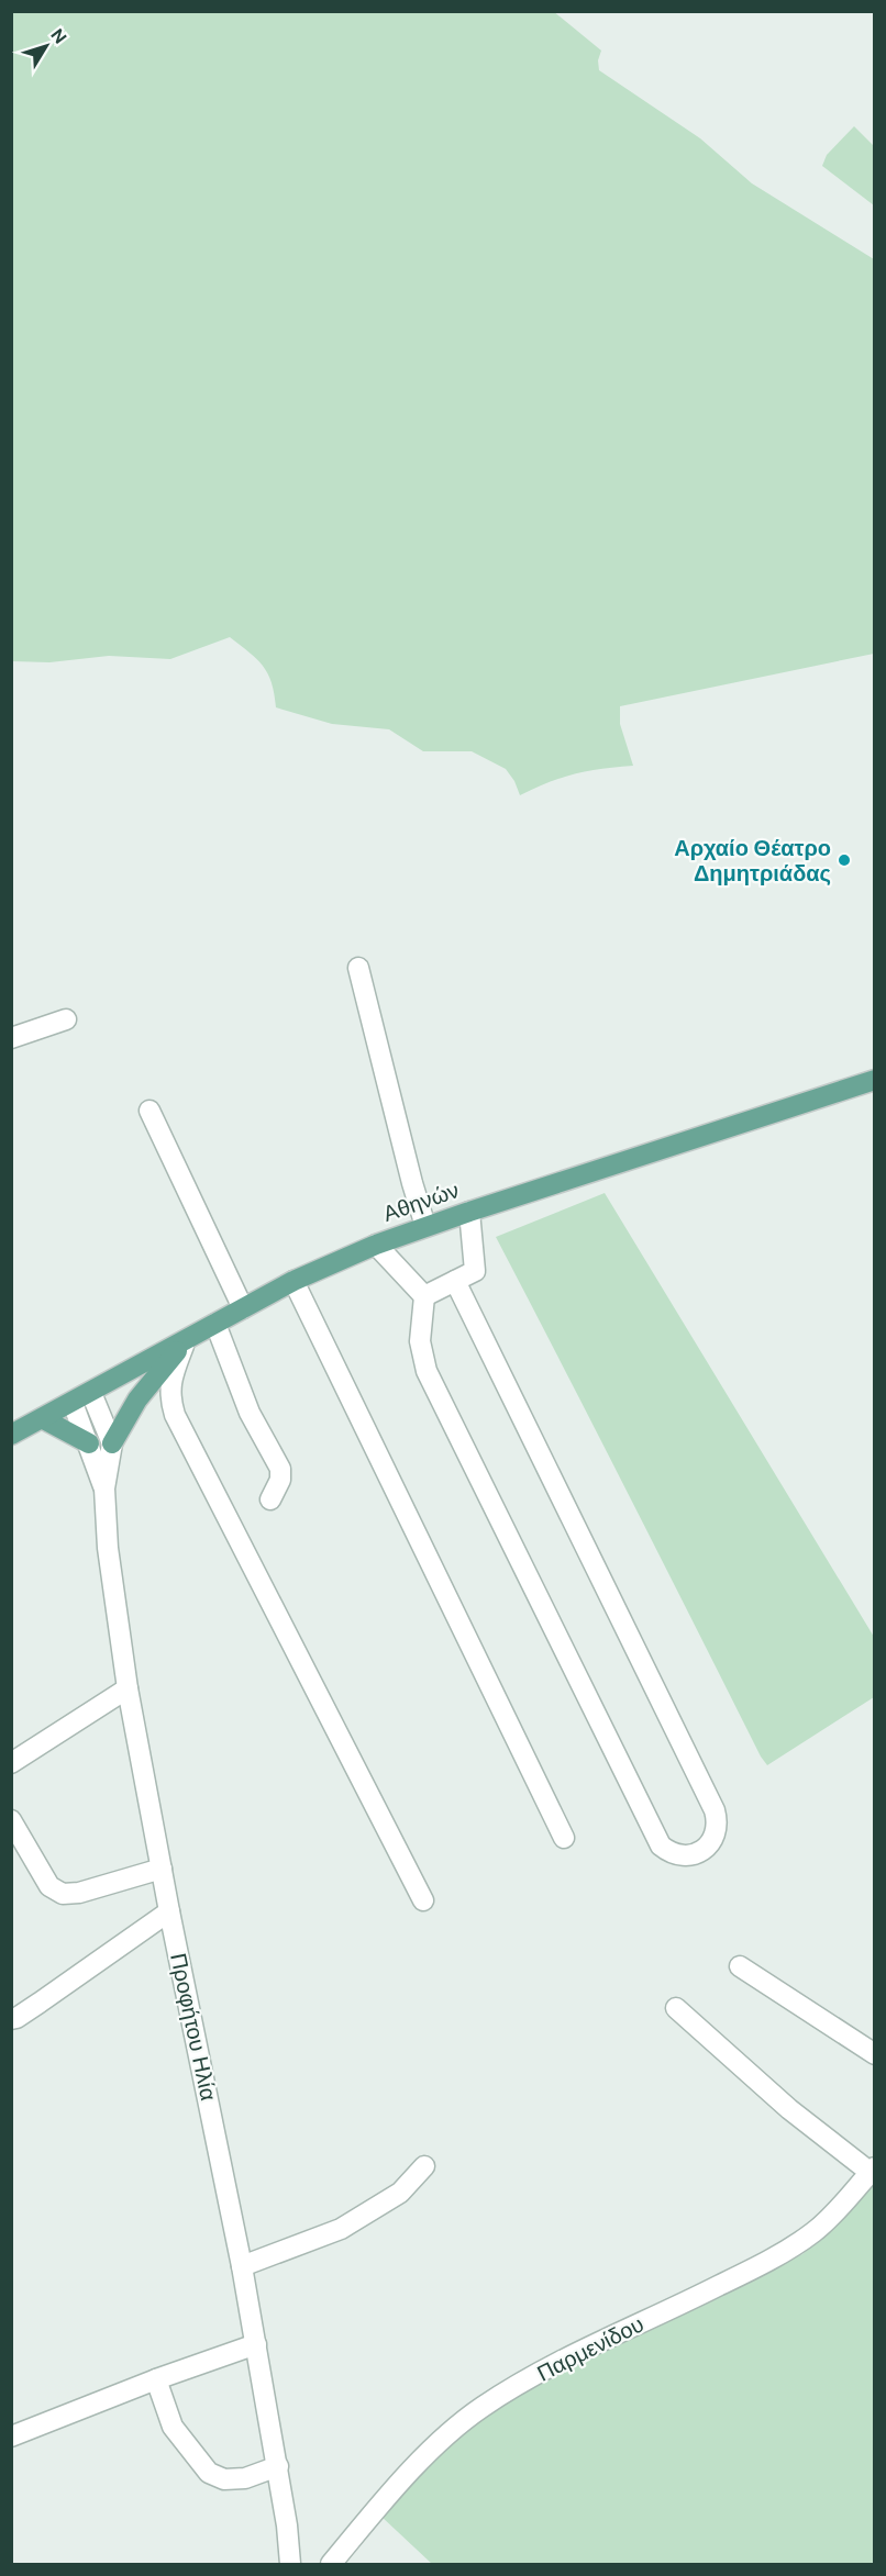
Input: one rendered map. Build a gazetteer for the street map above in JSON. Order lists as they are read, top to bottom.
{
  "streets": {
    "main road": ["Αθηνών"],
    "street": ["Προφήτου Ηλία", "Παρμενίδου"]
  },
  "places": ["Αρχαίο Θέατρο Δημητριάδας"],
  "north": "top right"
}
